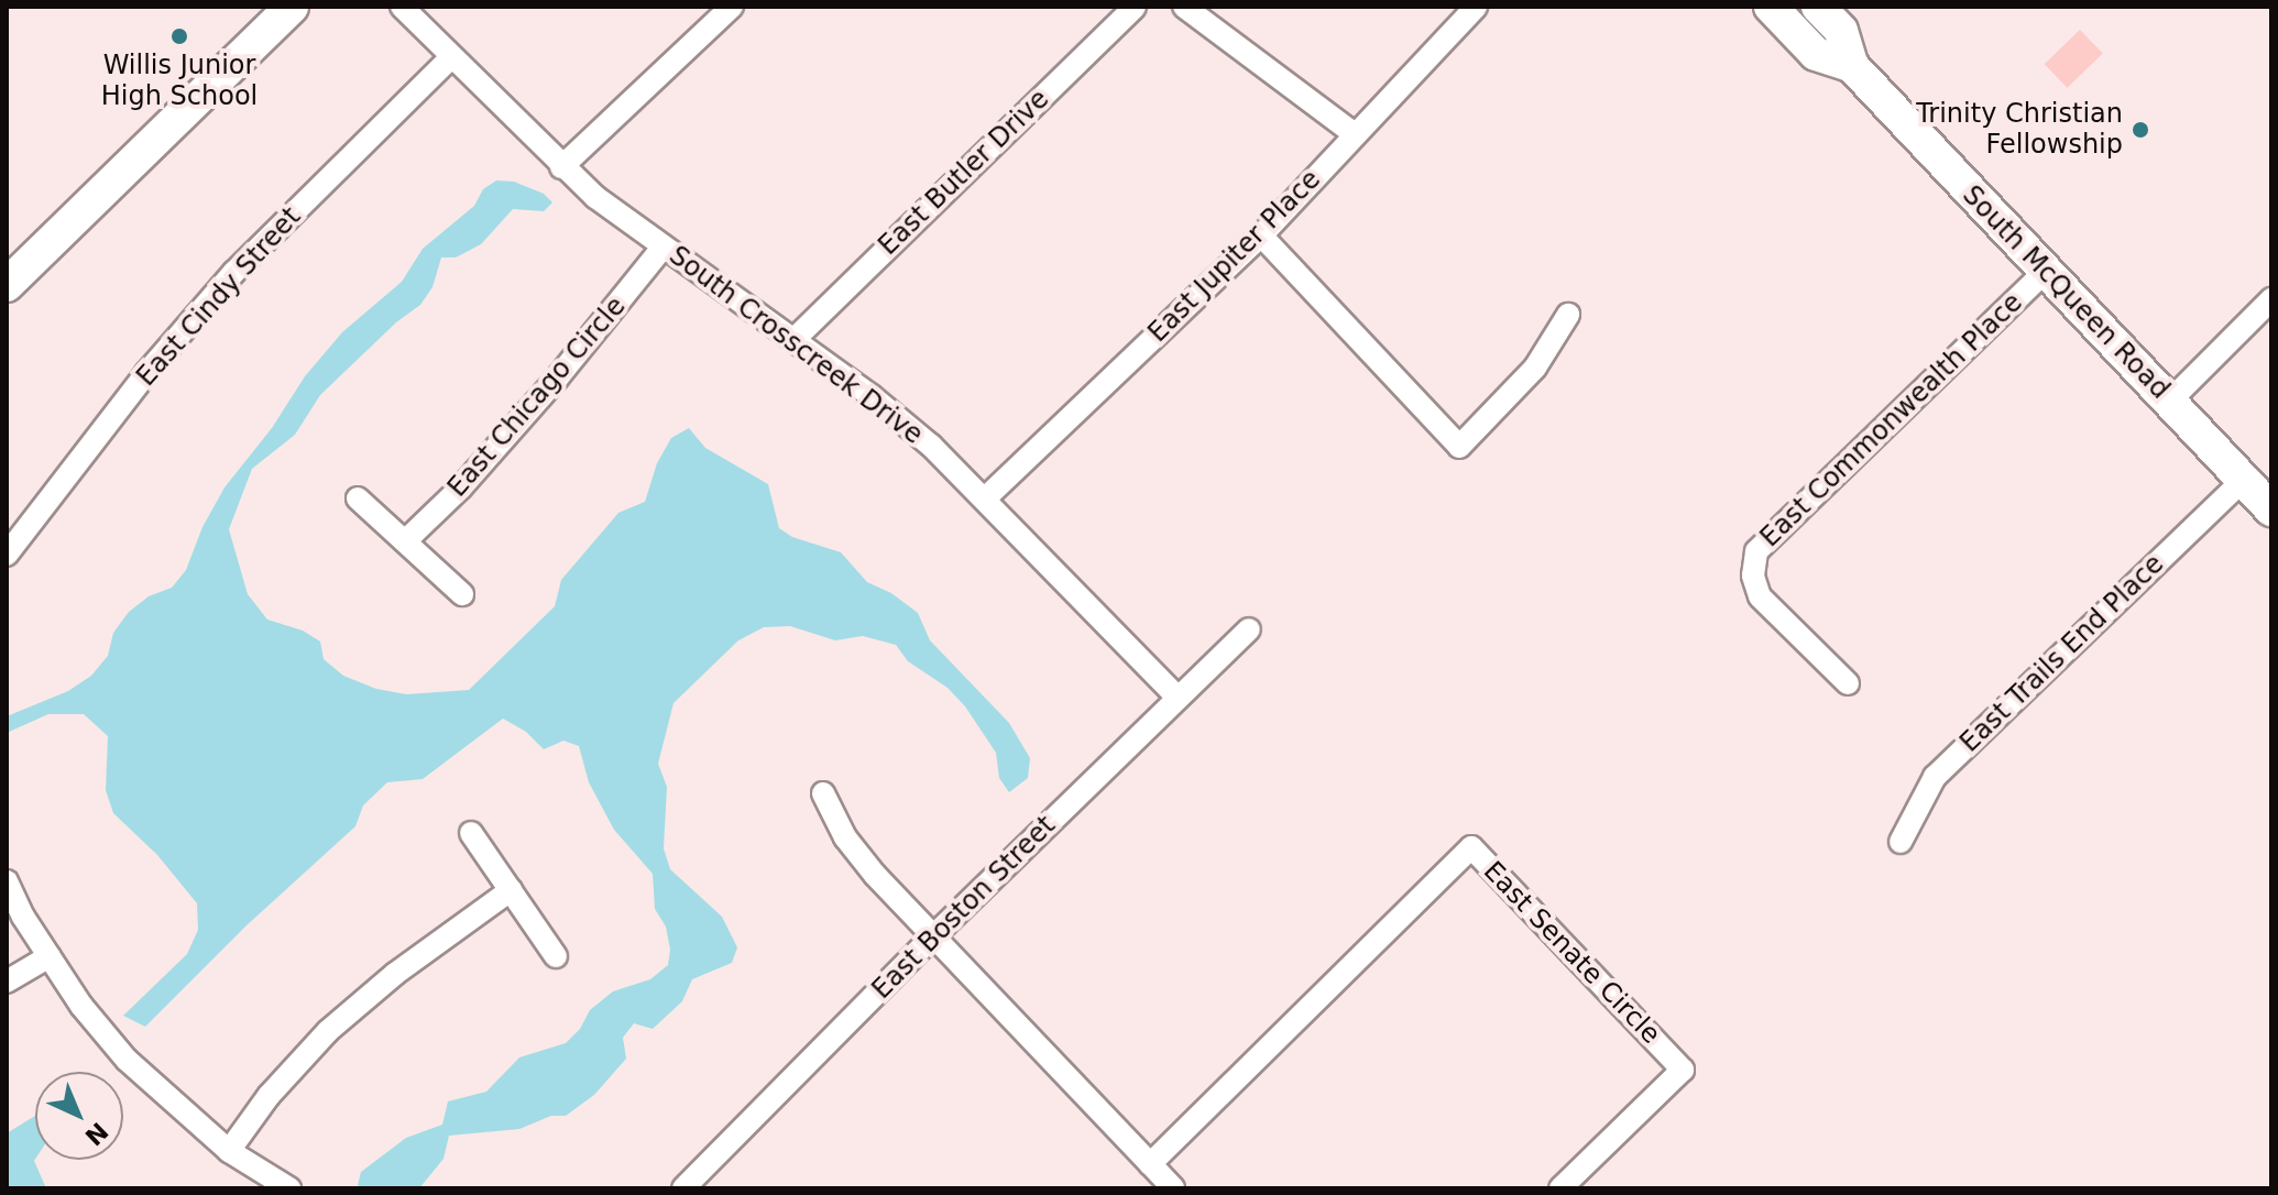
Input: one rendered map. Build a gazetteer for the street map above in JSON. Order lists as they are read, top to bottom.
{
  "streets": {
    "main road": ["South McQueen Road"],
    "street": [
      "East Butler Drive",
      "East Jupiter Place",
      "East Cindy Street",
      "South Crosscreek Drive",
      "East Chicago Circle",
      "East Commonwealth Place",
      "East Trails End Place",
      "East Boston Street",
      "East Senate Circle"
    ]
  },
  "crossings": [
    ["East Butler Drive", "South Crosscreek Drive"],
    ["East Jupiter Place", "South Crosscreek Drive"],
    ["South McQueen Road", "East Commonwealth Place"],
    ["South McQueen Road", "East Trails End Place"],
    ["East Cindy Street", "South Crosscreek Drive"],
    ["South Crosscreek Drive", "East Chicago Circle"],
    ["South Crosscreek Drive", "East Boston Street"]
  ],
  "places": ["Willis Junior High School", "Trinity Christian Fellowship"],
  "north": "bottom right"
}
